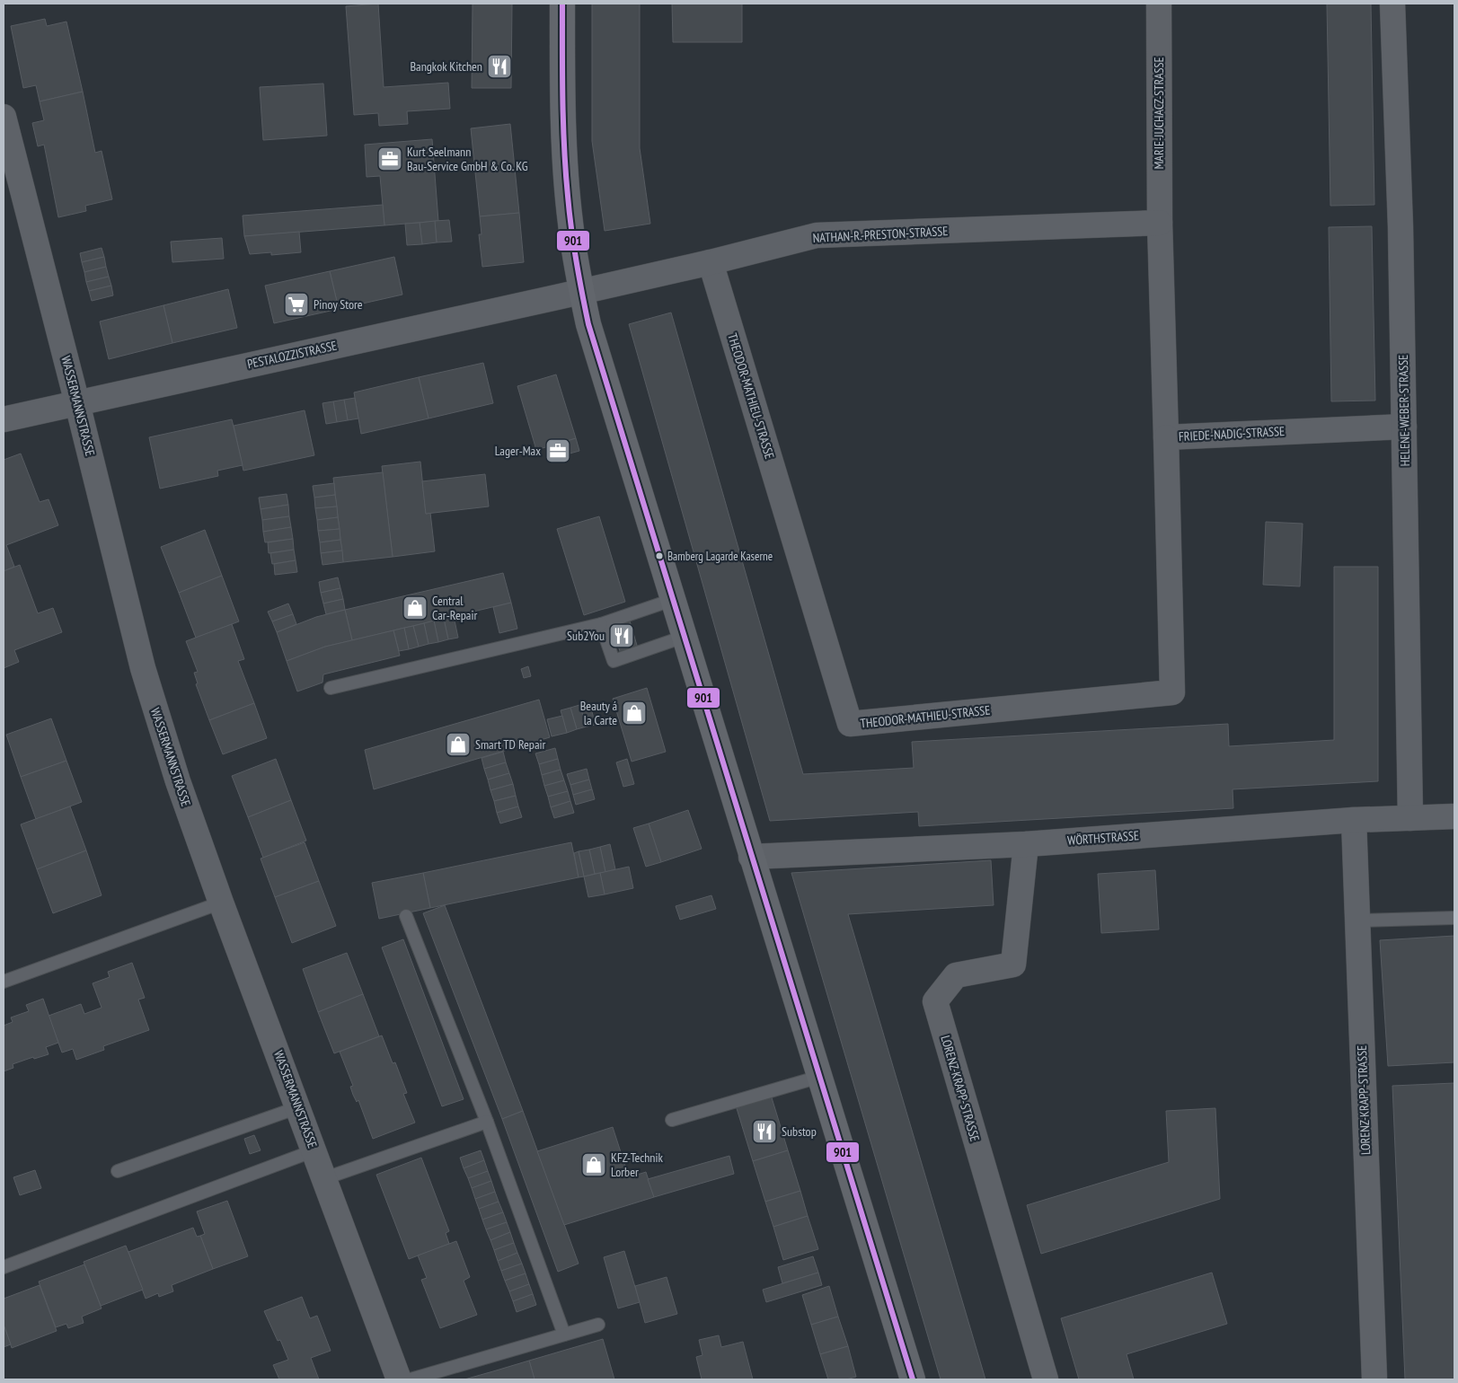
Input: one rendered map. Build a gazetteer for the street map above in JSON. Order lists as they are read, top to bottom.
{
  "streets": {
    "street": [
      "MARIE-JUCHACZ-STRASSE",
      "NATHAN-R.-PRESTON-STRASSE",
      "PESTALOZZISTRASSE",
      "THEODOR-MATHIEU-STRASSE",
      "WASSERMANNSTRASSE",
      "HELENE-WEBER-STRASSE",
      "FRIEDE-NADIG-STRASSE",
      "WÖRTHSTRASSE",
      "LORENZ-KRAPP-STRASSE"
    ]
  },
  "crossings": [
    ["MARIE-JUCHACZ-STRASSE", "NATHAN-R.-PRESTON-STRASSE"],
    ["MARIE-JUCHACZ-STRASSE", "FRIEDE-NADIG-STRASSE"],
    ["NATHAN-R.-PRESTON-STRASSE", "PESTALOZZISTRASSE"],
    ["NATHAN-R.-PRESTON-STRASSE", "THEODOR-MATHIEU-STRASSE"],
    ["NATHAN-R.-PRESTON-STRASSE", "FRIEDE-NADIG-STRASSE"],
    ["PESTALOZZISTRASSE", "WASSERMANNSTRASSE"],
    ["THEODOR-MATHIEU-STRASSE", "FRIEDE-NADIG-STRASSE"],
    ["HELENE-WEBER-STRASSE", "FRIEDE-NADIG-STRASSE"],
    ["HELENE-WEBER-STRASSE", "WÖRTHSTRASSE"],
    ["WÖRTHSTRASSE", "LORENZ-KRAPP-STRASSE"]
  ],
  "places": {
    "restaurant": ["Bangkok Kitchen", "Sub2You", "Substop"],
    "office": ["Kurt Seelmann Bau-Service GmbH & Co. KG", "Lager-Max"],
    "supermarket": ["Pinoy Store"],
    "other": ["Bamberg Lagarde Kaserne"],
    "shop": [
      "Central Car-Repair",
      "Beauty á la Carte",
      "Smart TD Repair",
      "KFZ-Technik Lorber"
    ]
  },
  "lines": ["transit line 901"]
}
